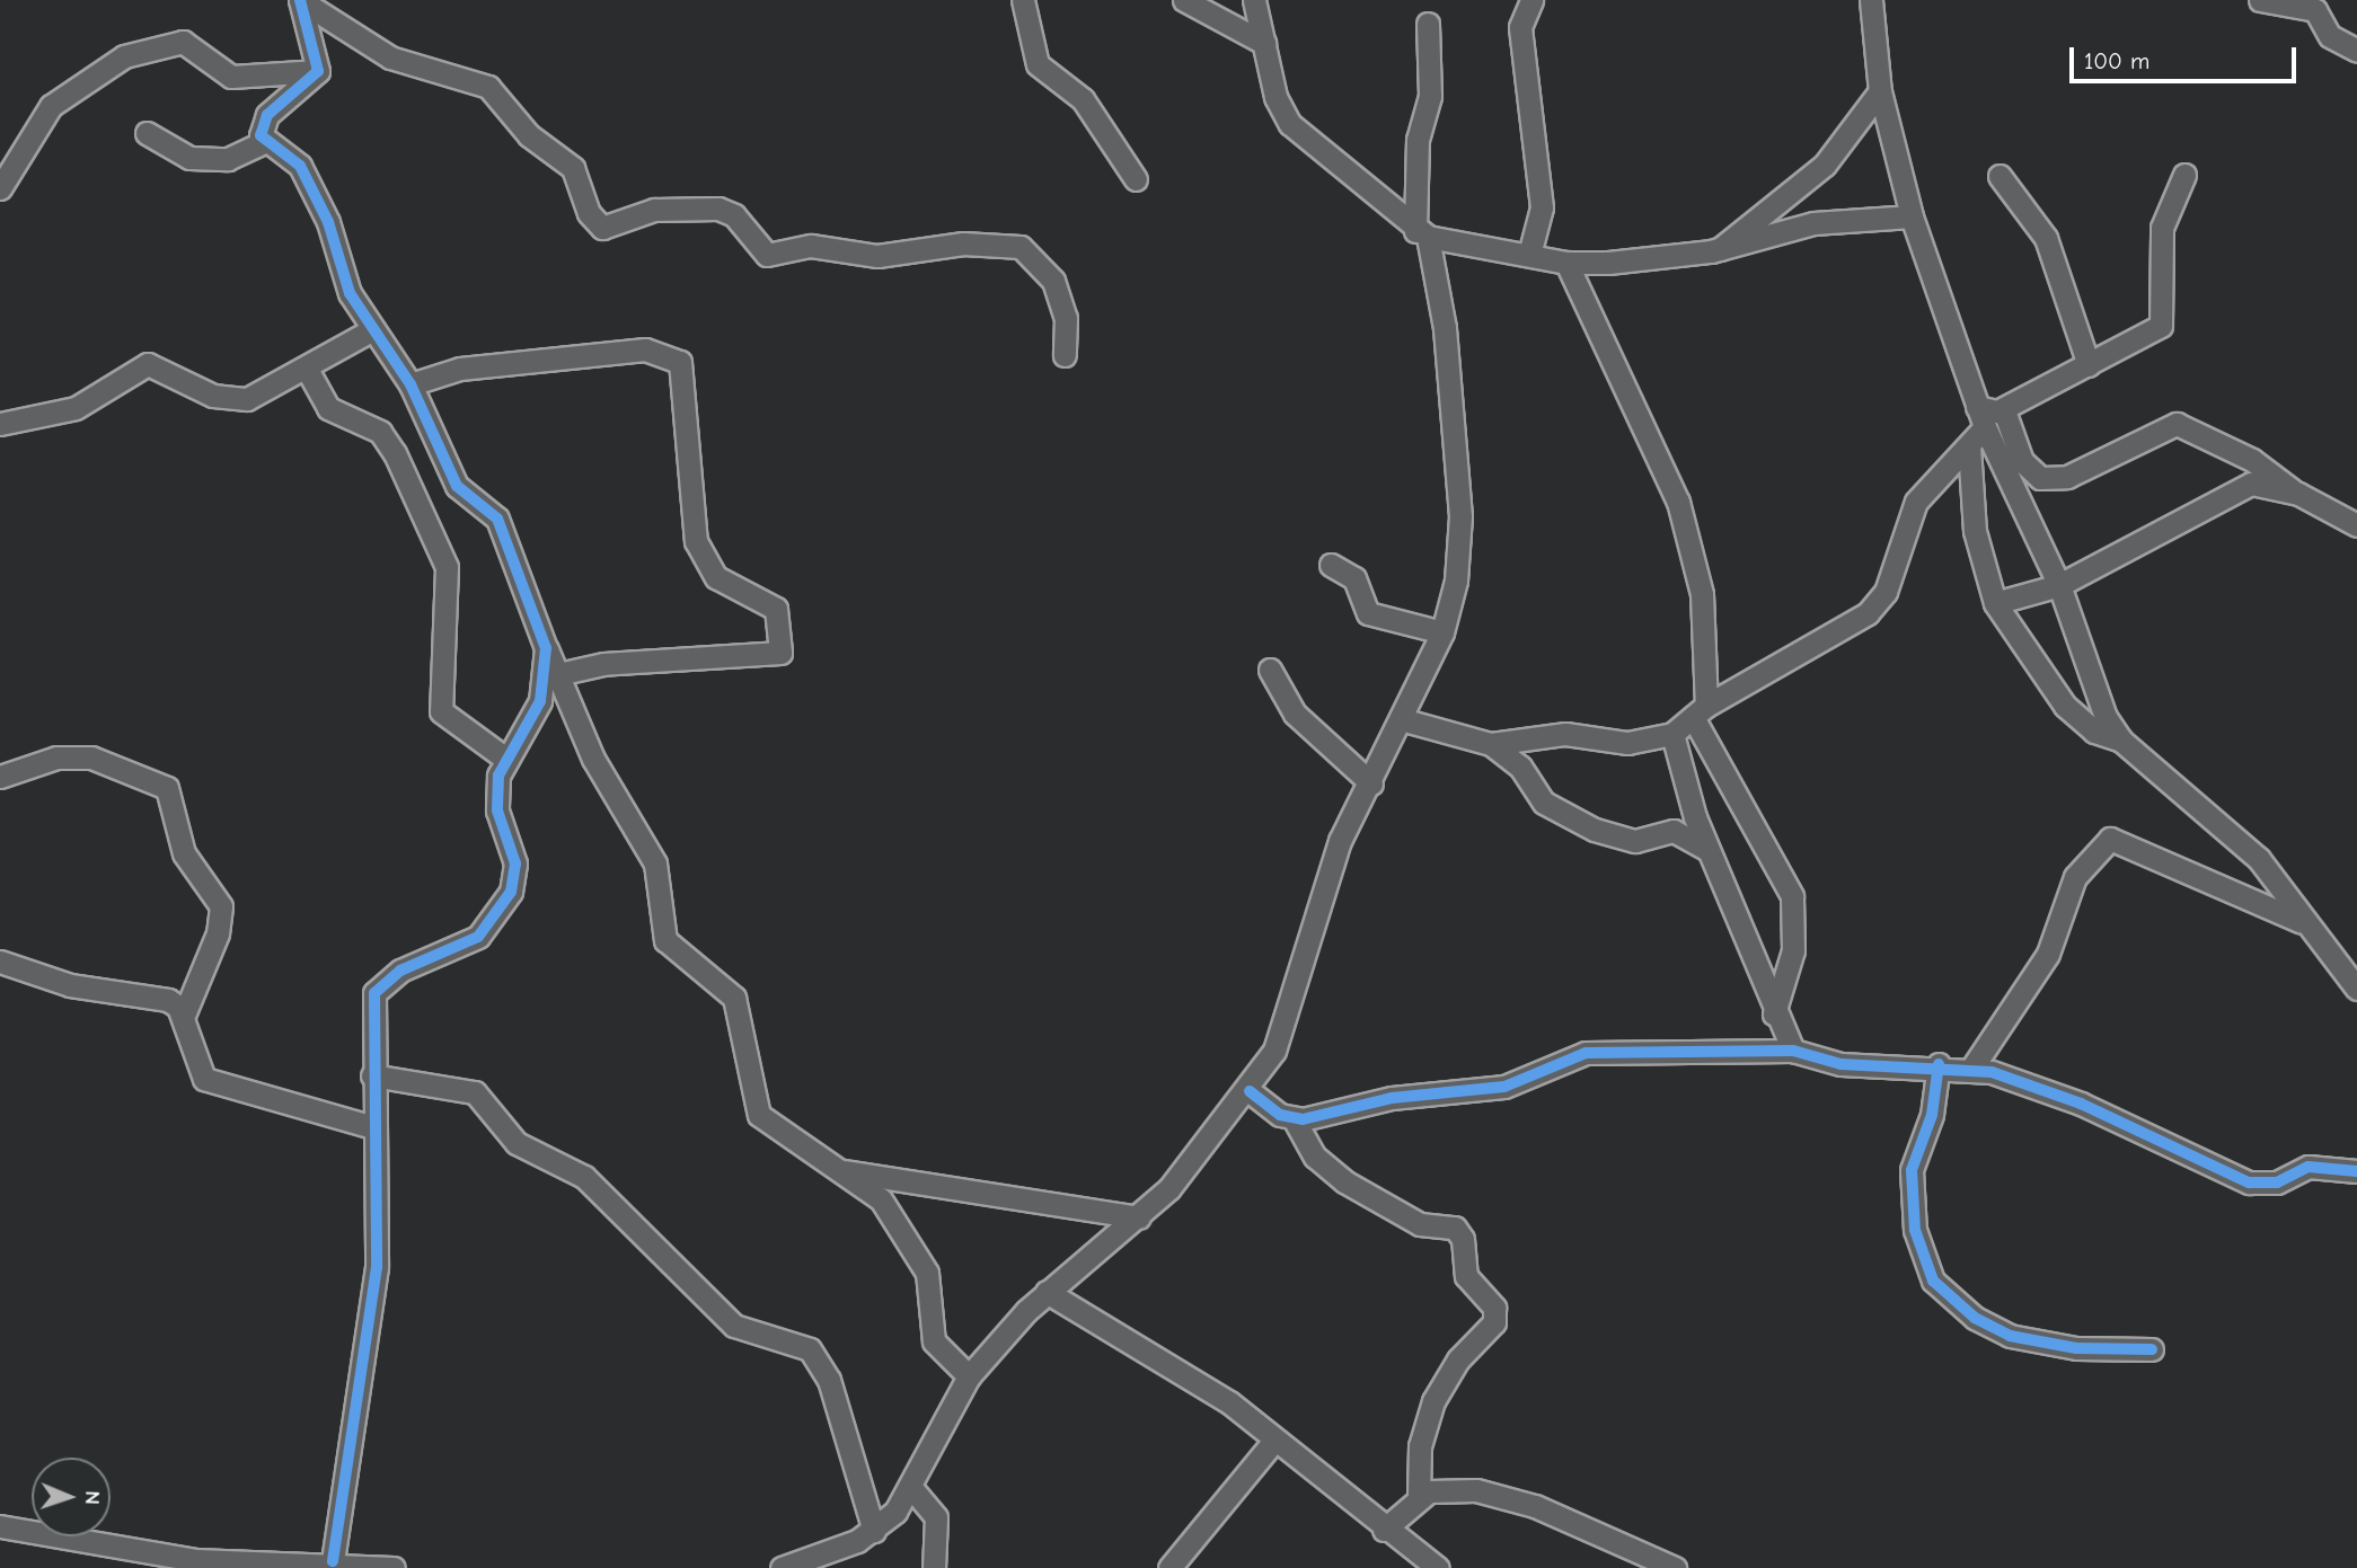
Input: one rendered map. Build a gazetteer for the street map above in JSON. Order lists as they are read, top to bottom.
{
  "scale_bar": "100 m",
  "north": "right"
}
